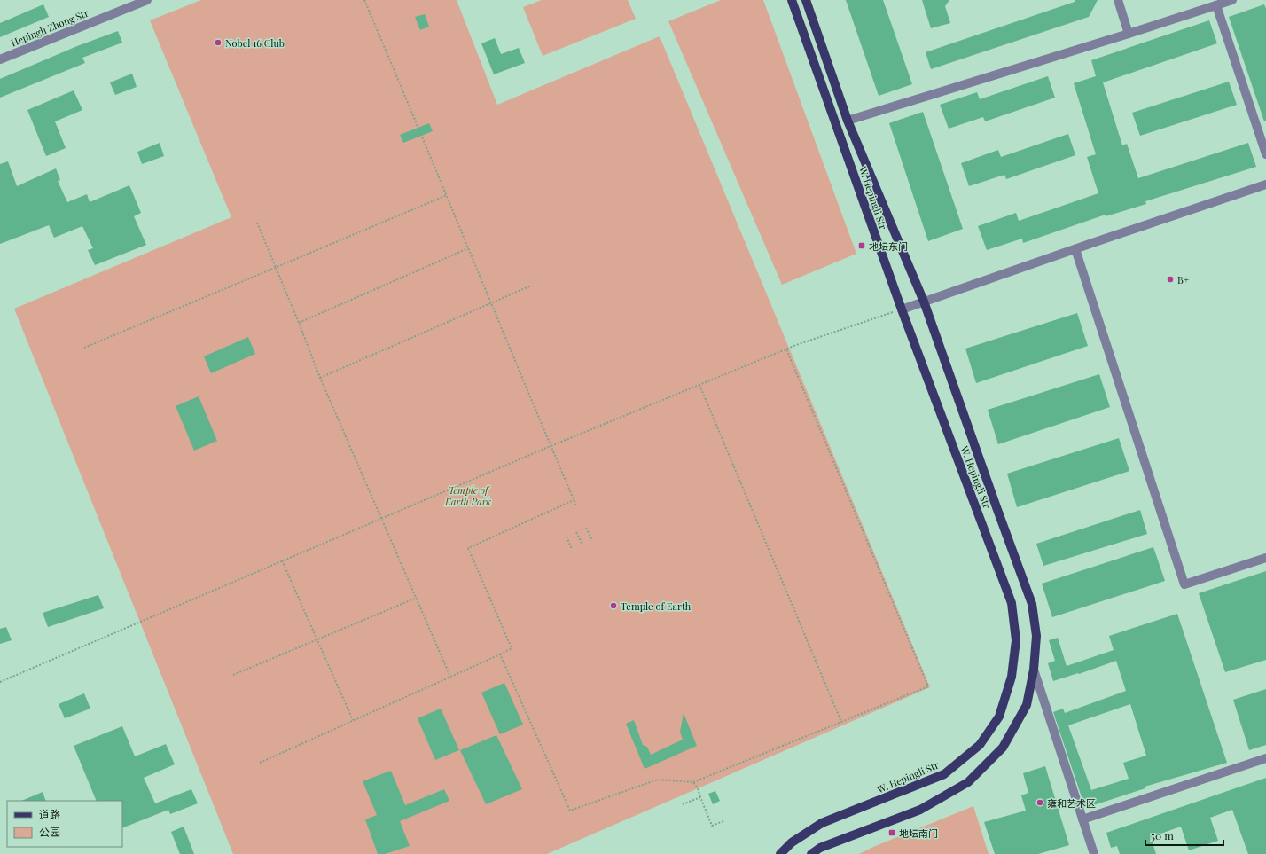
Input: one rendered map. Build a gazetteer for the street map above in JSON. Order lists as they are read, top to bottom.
{
  "streets": {
    "main road": ["W. Hepingli Str"],
    "street": ["Hepingli Zhong Str"]
  },
  "parks": ["Temple of Earth Park"],
  "places": {
    "other": [
      "Nobel 16 Club",
      "B+",
      "Temple of Earth",
      "雍和艺术区"
    ],
    "transit": ["地坛东门", "地坛南门"]
  },
  "legend": ["道路", "公园"],
  "scale_bar": "50 m"
}
